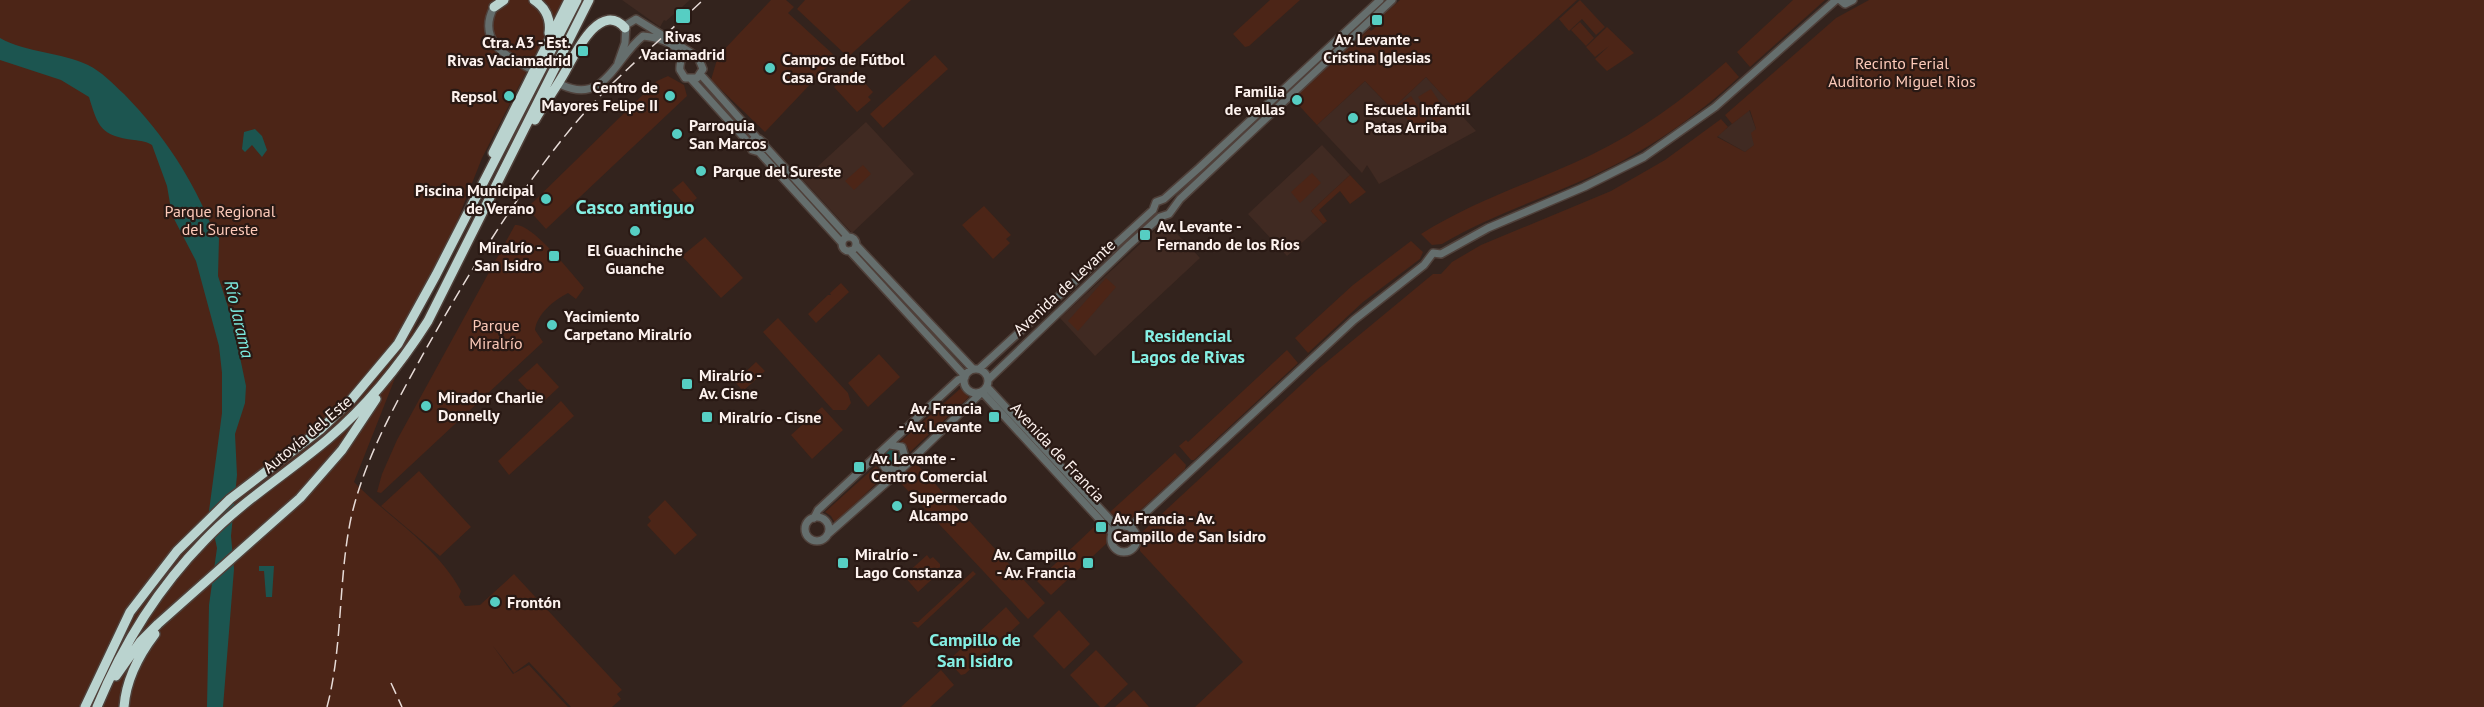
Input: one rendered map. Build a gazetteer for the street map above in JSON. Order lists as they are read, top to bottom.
{
  "streets": {
    "highway": ["Autovía del Este"],
    "street": ["Avenida de Levante", "Avenida de Francia"]
  },
  "crossings": [
    ["Avenida de Levante", "Avenida de Francia"]
  ],
  "districts": ["Casco antiguo", "Residencial Lagos de Rivas", "Campillo de San Isidro"],
  "water": ["Río Jarama"],
  "parks": ["Recinto Ferial Auditorio Miguel Rios", "Parque Regional del Sureste", "Parque Miralrío"],
  "places": {
    "transit": [
      "Rivas Vaciamadrid",
      "Av. Levante - Cristina Iglesias",
      "Ctra. A3 - Est. Rivas Vaciamadrid",
      "Av. Levante - Fernando de los Ríos",
      "Miralrío - San Isidro",
      "Miralrío - Av. Cisne",
      "Miralrío - Cisne",
      "Av. Francia - Av. Levante",
      "Av. Levante - Centro Comercial",
      "Av. Francia - Av. Campillo de San Isidro",
      "Miralrío - Lago Constanza",
      "Av. Campillo - Av. Francia"
    ],
    "other": [
      "Campos de Fútbol Casa Grande",
      "Repsol",
      "Centro de Mayores Felipe II",
      "Familia de vallas",
      "Escuela Infantil Patas Arriba",
      "Parroquia San Marcos",
      "Parque del Sureste",
      "Piscina Municipal de Verano",
      "El Guachinche Guanche",
      "Yacimiento Carpetano Miralrío",
      "Mirador Charlie Donnelly",
      "Supermercado Alcampo",
      "Frontón"
    ]
  }
}
